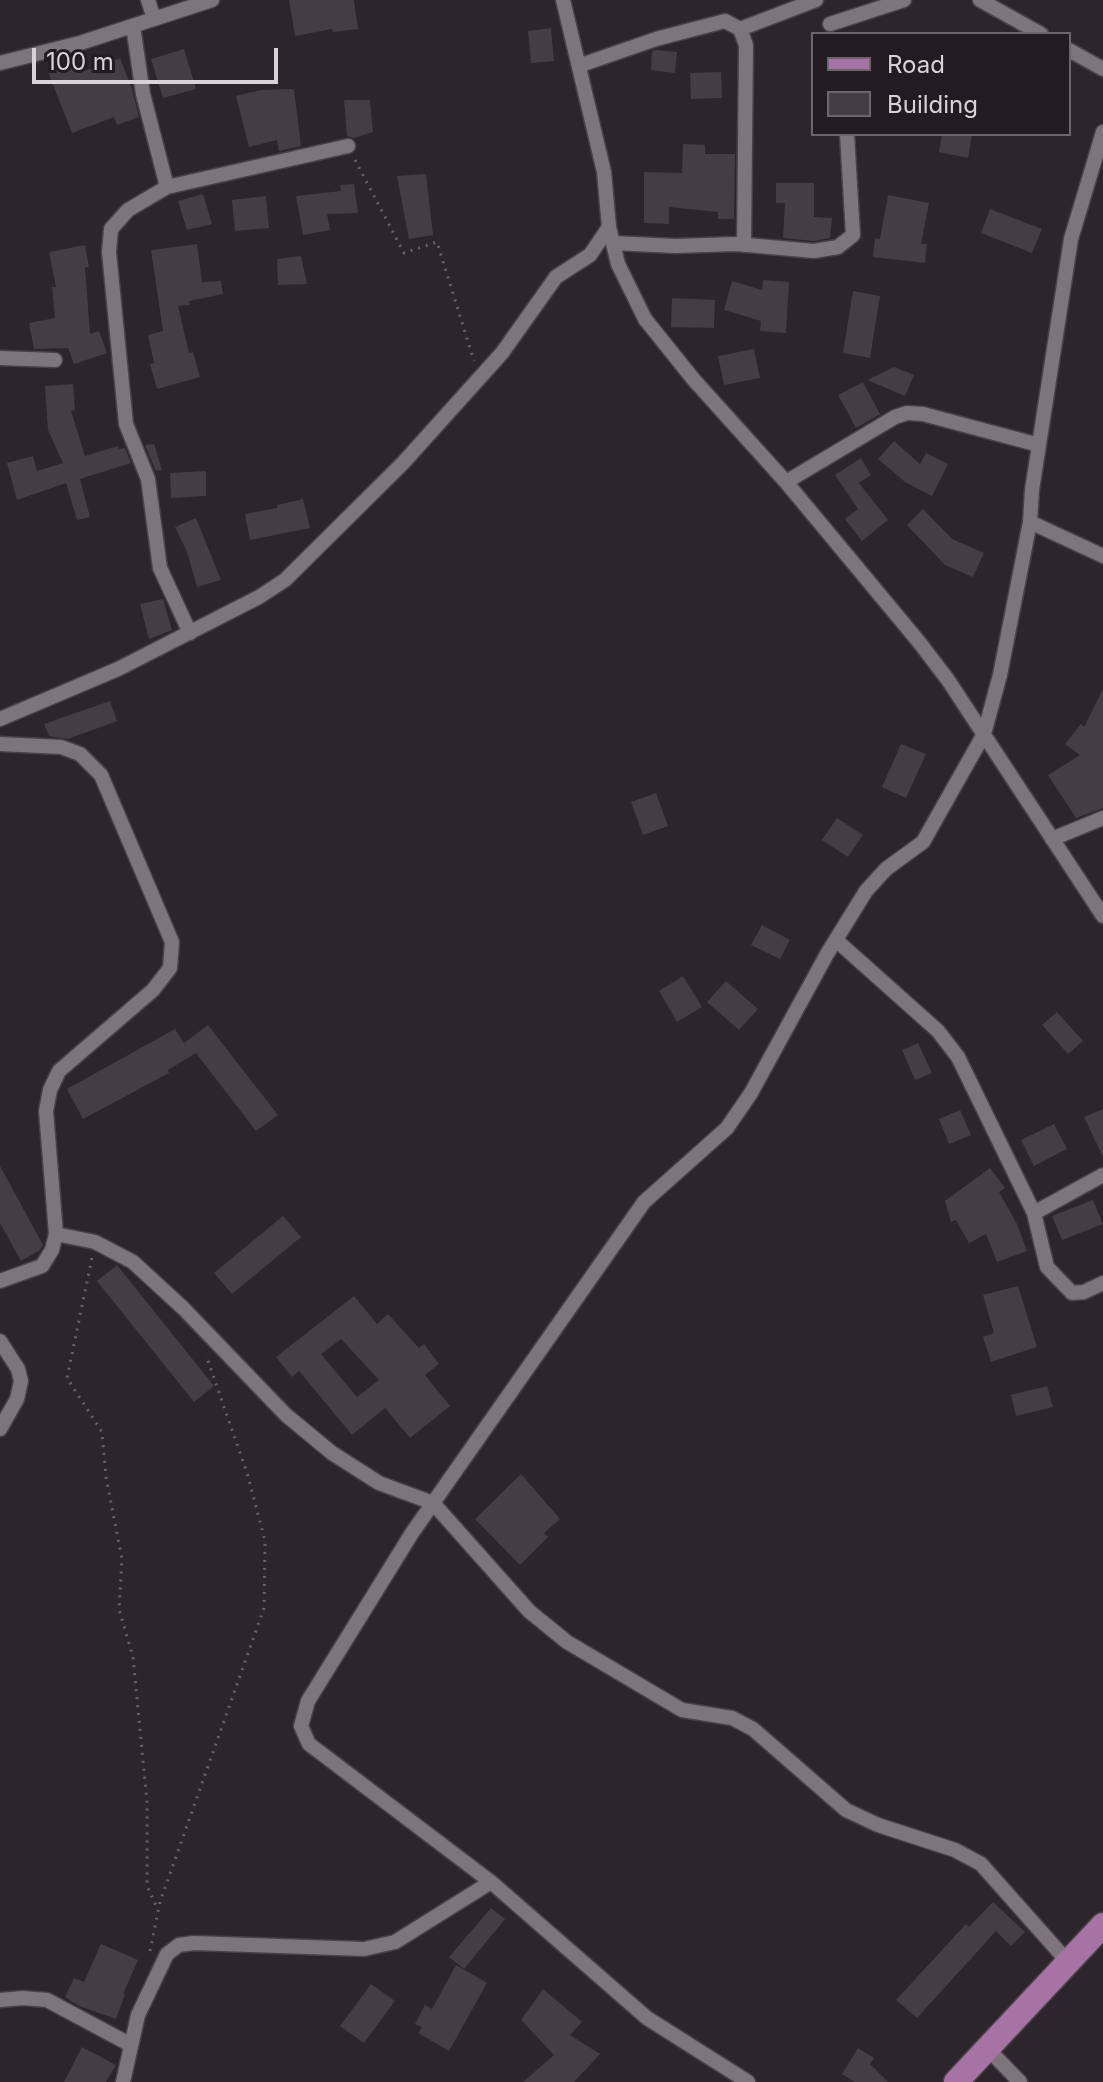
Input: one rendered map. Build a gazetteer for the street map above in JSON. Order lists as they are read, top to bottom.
{
  "legend": ["Road", "Building"],
  "scale_bar": "100 m"
}
